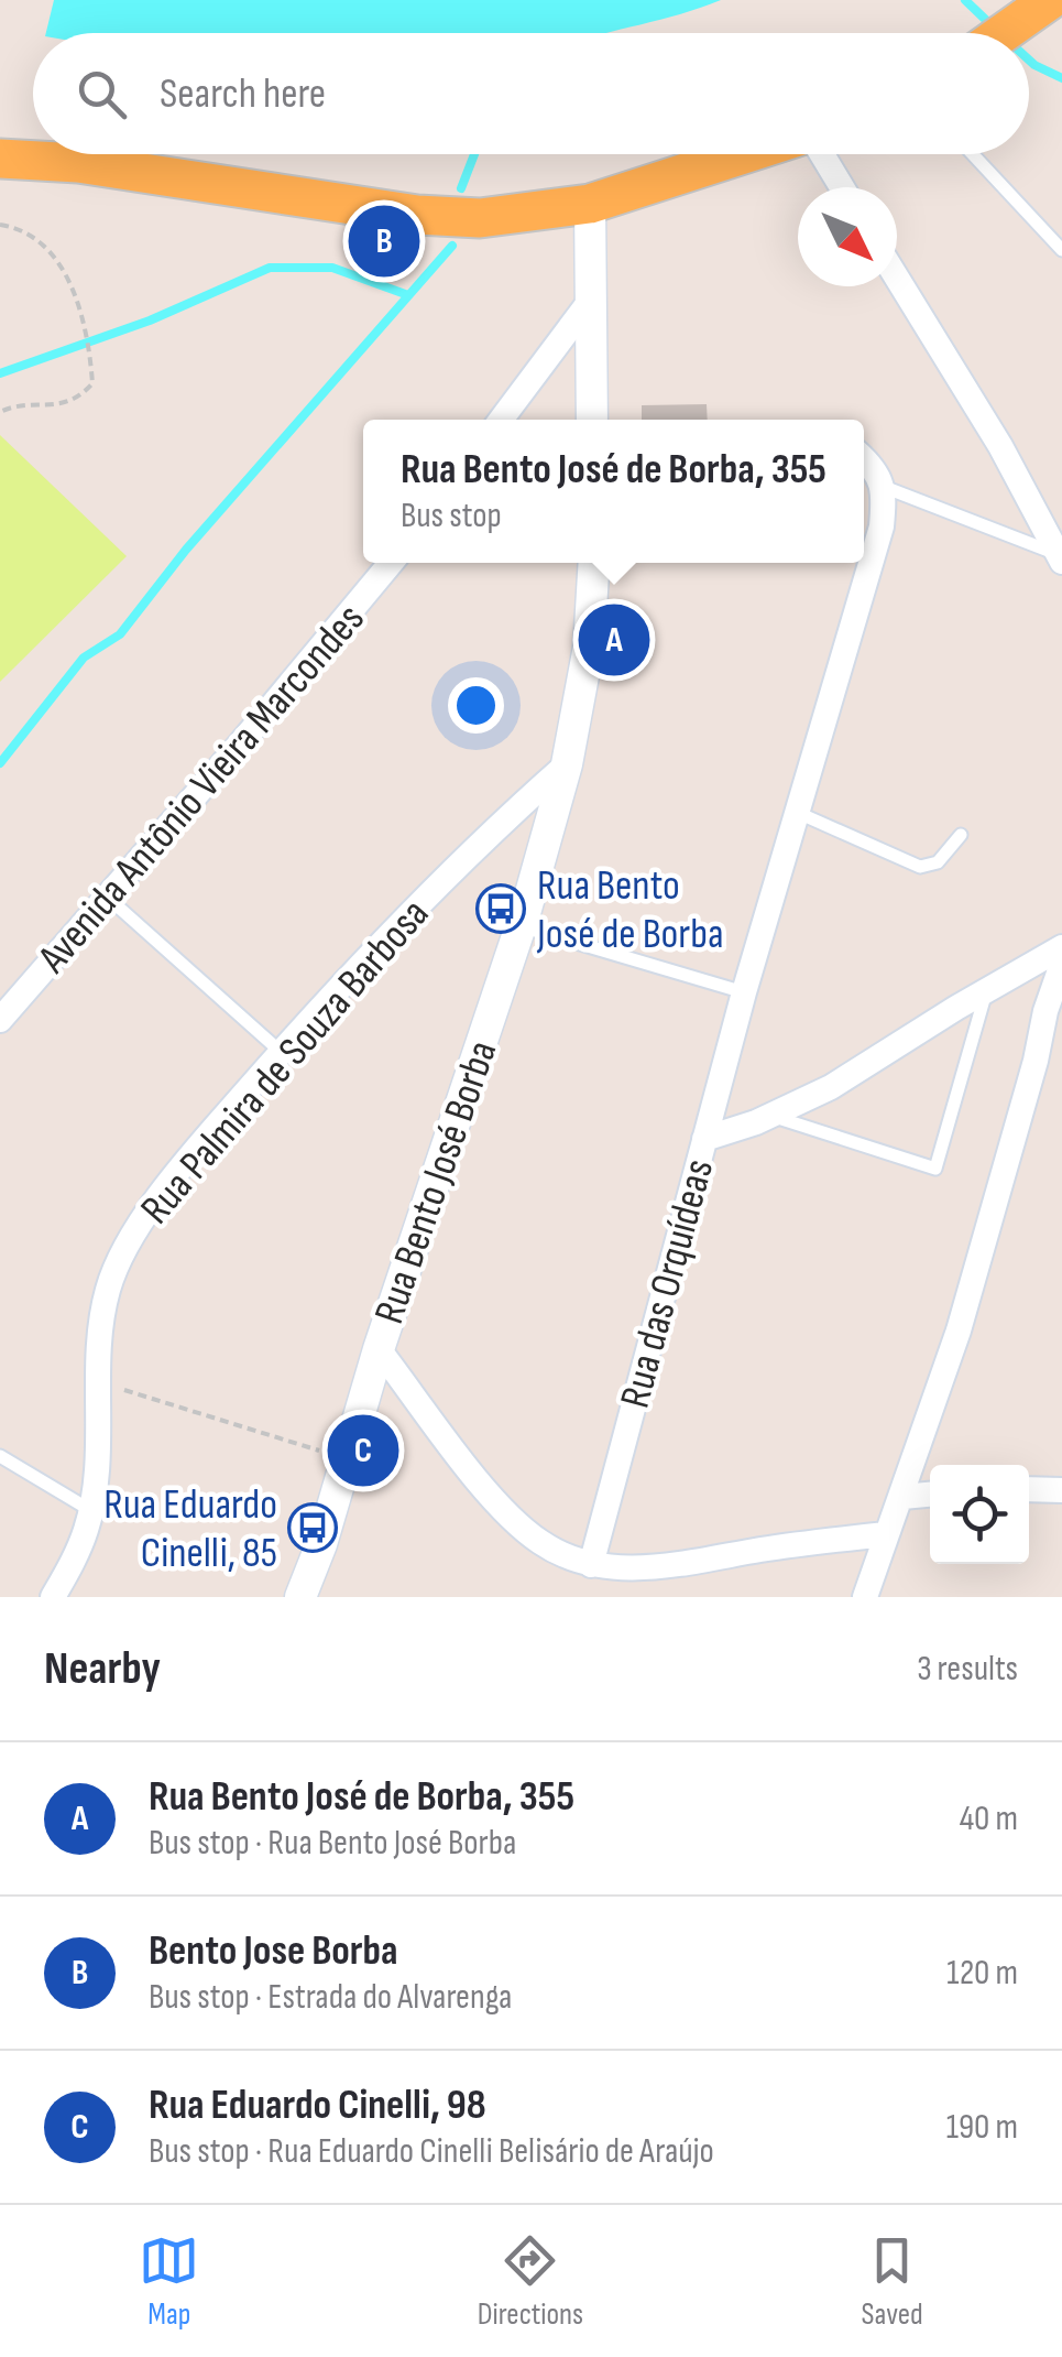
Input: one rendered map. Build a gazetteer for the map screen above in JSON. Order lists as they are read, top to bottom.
{
  "streets": {
    "street": [
      "Avenida Antônio Vieira Marcondes",
      "Rua Palmira de Souza Barbosa",
      "Rua Bento José Borba",
      "Rua das Orquídeas"
    ]
  },
  "crossings": [
    ["Rua Palmira de Souza Barbosa", "Rua Bento José Borba"],
    ["Rua Bento José Borba", "Rua das Orquídeas"]
  ],
  "places": {
    "bus stop": ["Rua Bento José de Borba", "Rua Eduardo Cinelli, 85"]
  },
  "north": "bottom right",
  "page": {
    "search": "Search here",
    "pins": ["B", "A", "C"],
    "popup": ["Rua Bento José de Borba, 355", "Bus stop"],
    "heading": ["Nearby", "3 results"],
    "list": [
      {
        "mark": "A",
        "name": "Rua Bento José de Borba, 355",
        "note": "Bus stop · Rua Bento José Borba",
        "value": "40 m"
      },
      {
        "mark": "B",
        "name": "Bento Jose Borba",
        "note": "Bus stop · Estrada do Alvarenga",
        "value": "120 m"
      },
      {
        "mark": "C",
        "name": "Rua Eduardo Cinelli, 98",
        "note": "Bus stop · Rua Eduardo Cinelli Belisário de Araújo",
        "value": "190 m"
      }
    ],
    "nav": ["Map", "Directions", "Saved"]
  }
}
